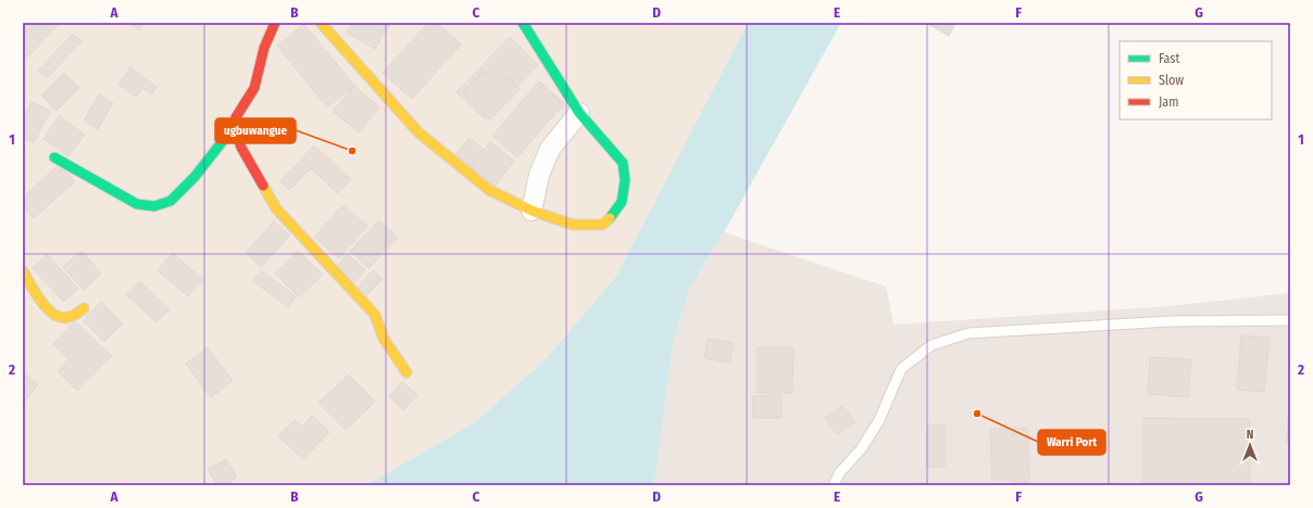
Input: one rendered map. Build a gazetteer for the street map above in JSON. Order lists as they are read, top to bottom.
{
  "places": ["ugbuwangue", "Warri Port"],
  "legend": ["Fast", "Slow", "Jam"],
  "north": "top",
  "grid": {
    "columns": [
      "A",
      "B",
      "C",
      "D",
      "E",
      "F",
      "G"
    ],
    "rows": ["1", "2"]
  }
}
